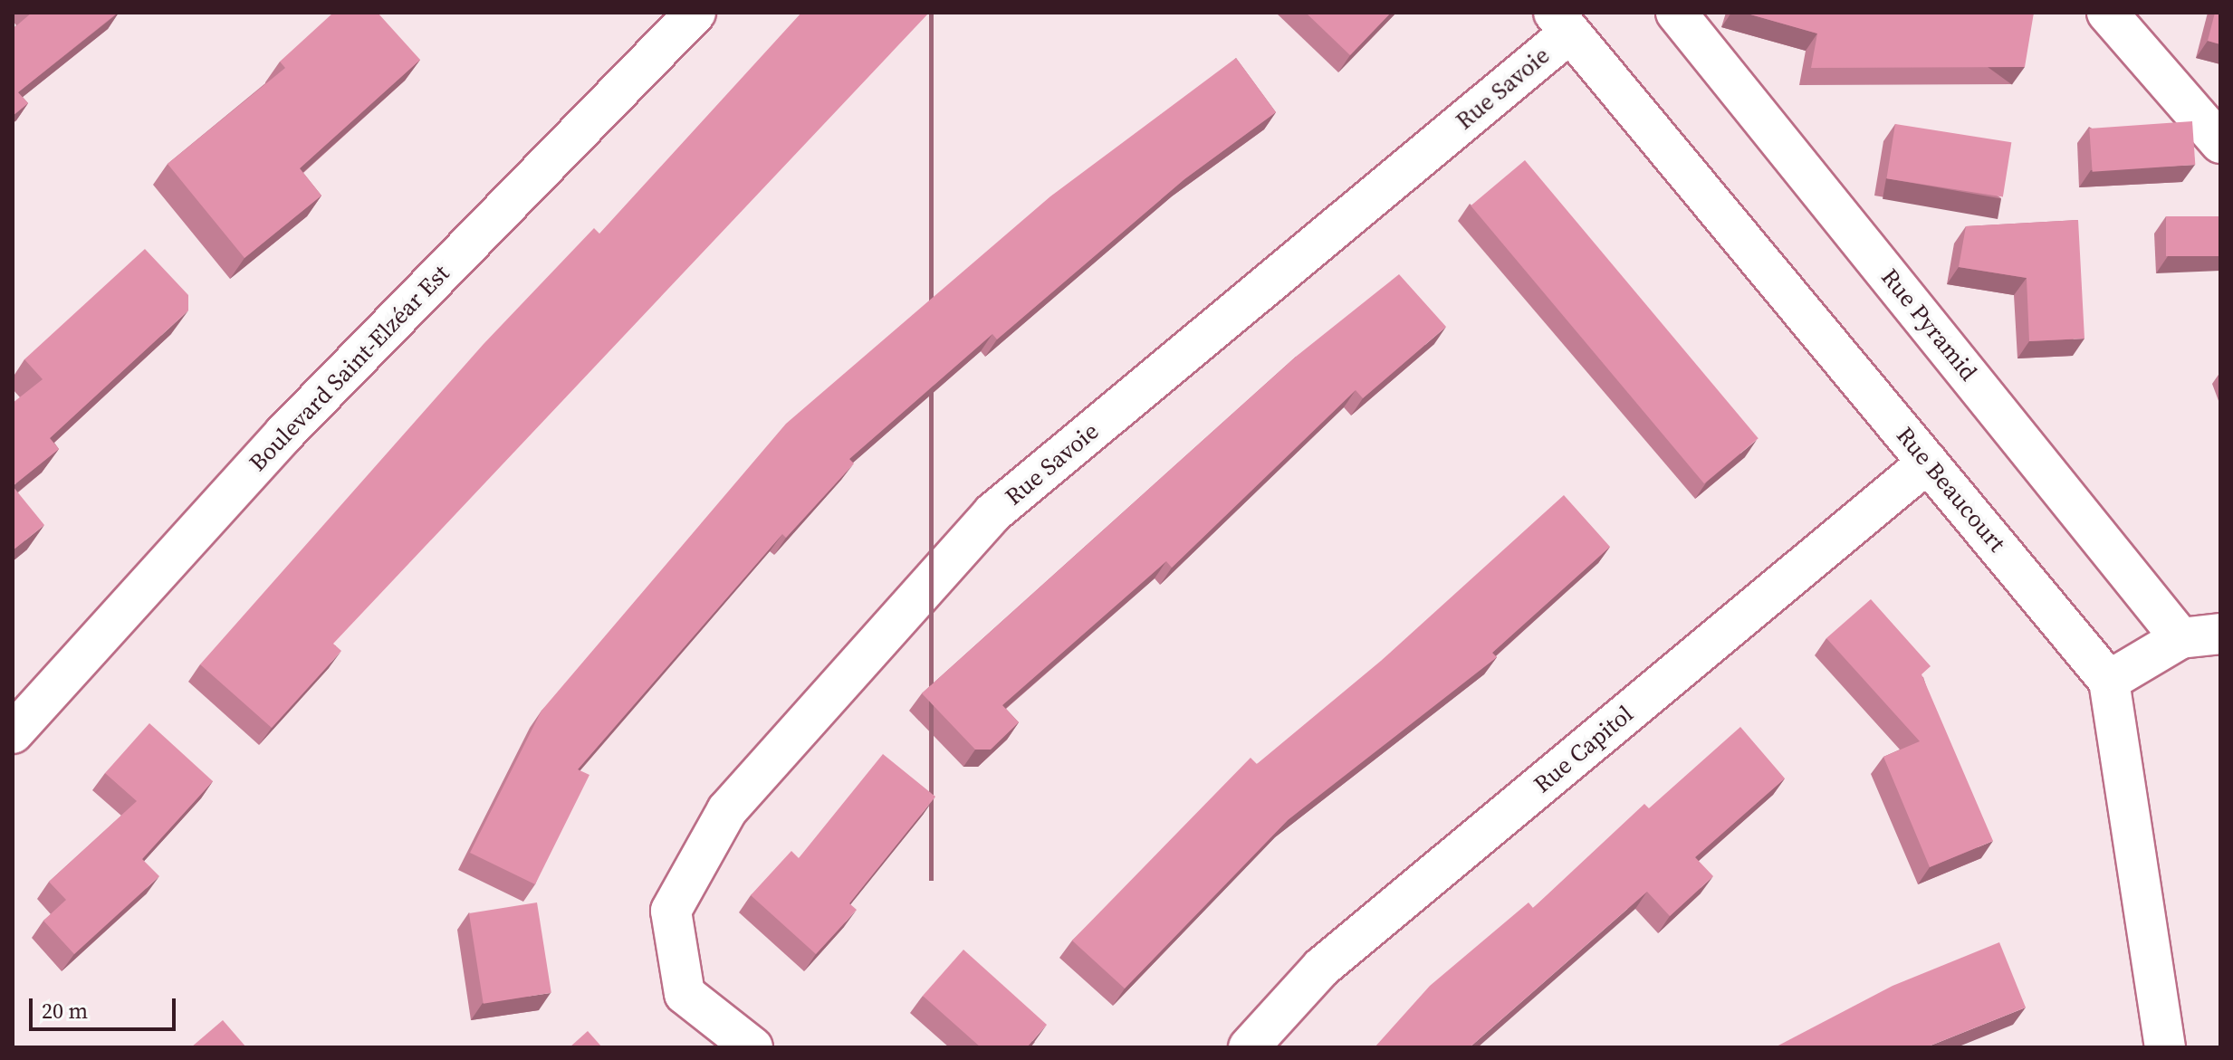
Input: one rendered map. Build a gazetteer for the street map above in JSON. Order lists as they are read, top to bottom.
{
  "streets": {
    "street": [
      "Rue Savoie",
      "Rue Pyramid",
      "Boulevard Saint-Elzéar Est",
      "Rue Beaucourt",
      "Rue Capitol"
    ]
  },
  "crossings": [
    ["Rue Savoie", "Rue Beaucourt"],
    ["Rue Beaucourt", "Rue Capitol"]
  ],
  "scale_bar": "20 m"
}
